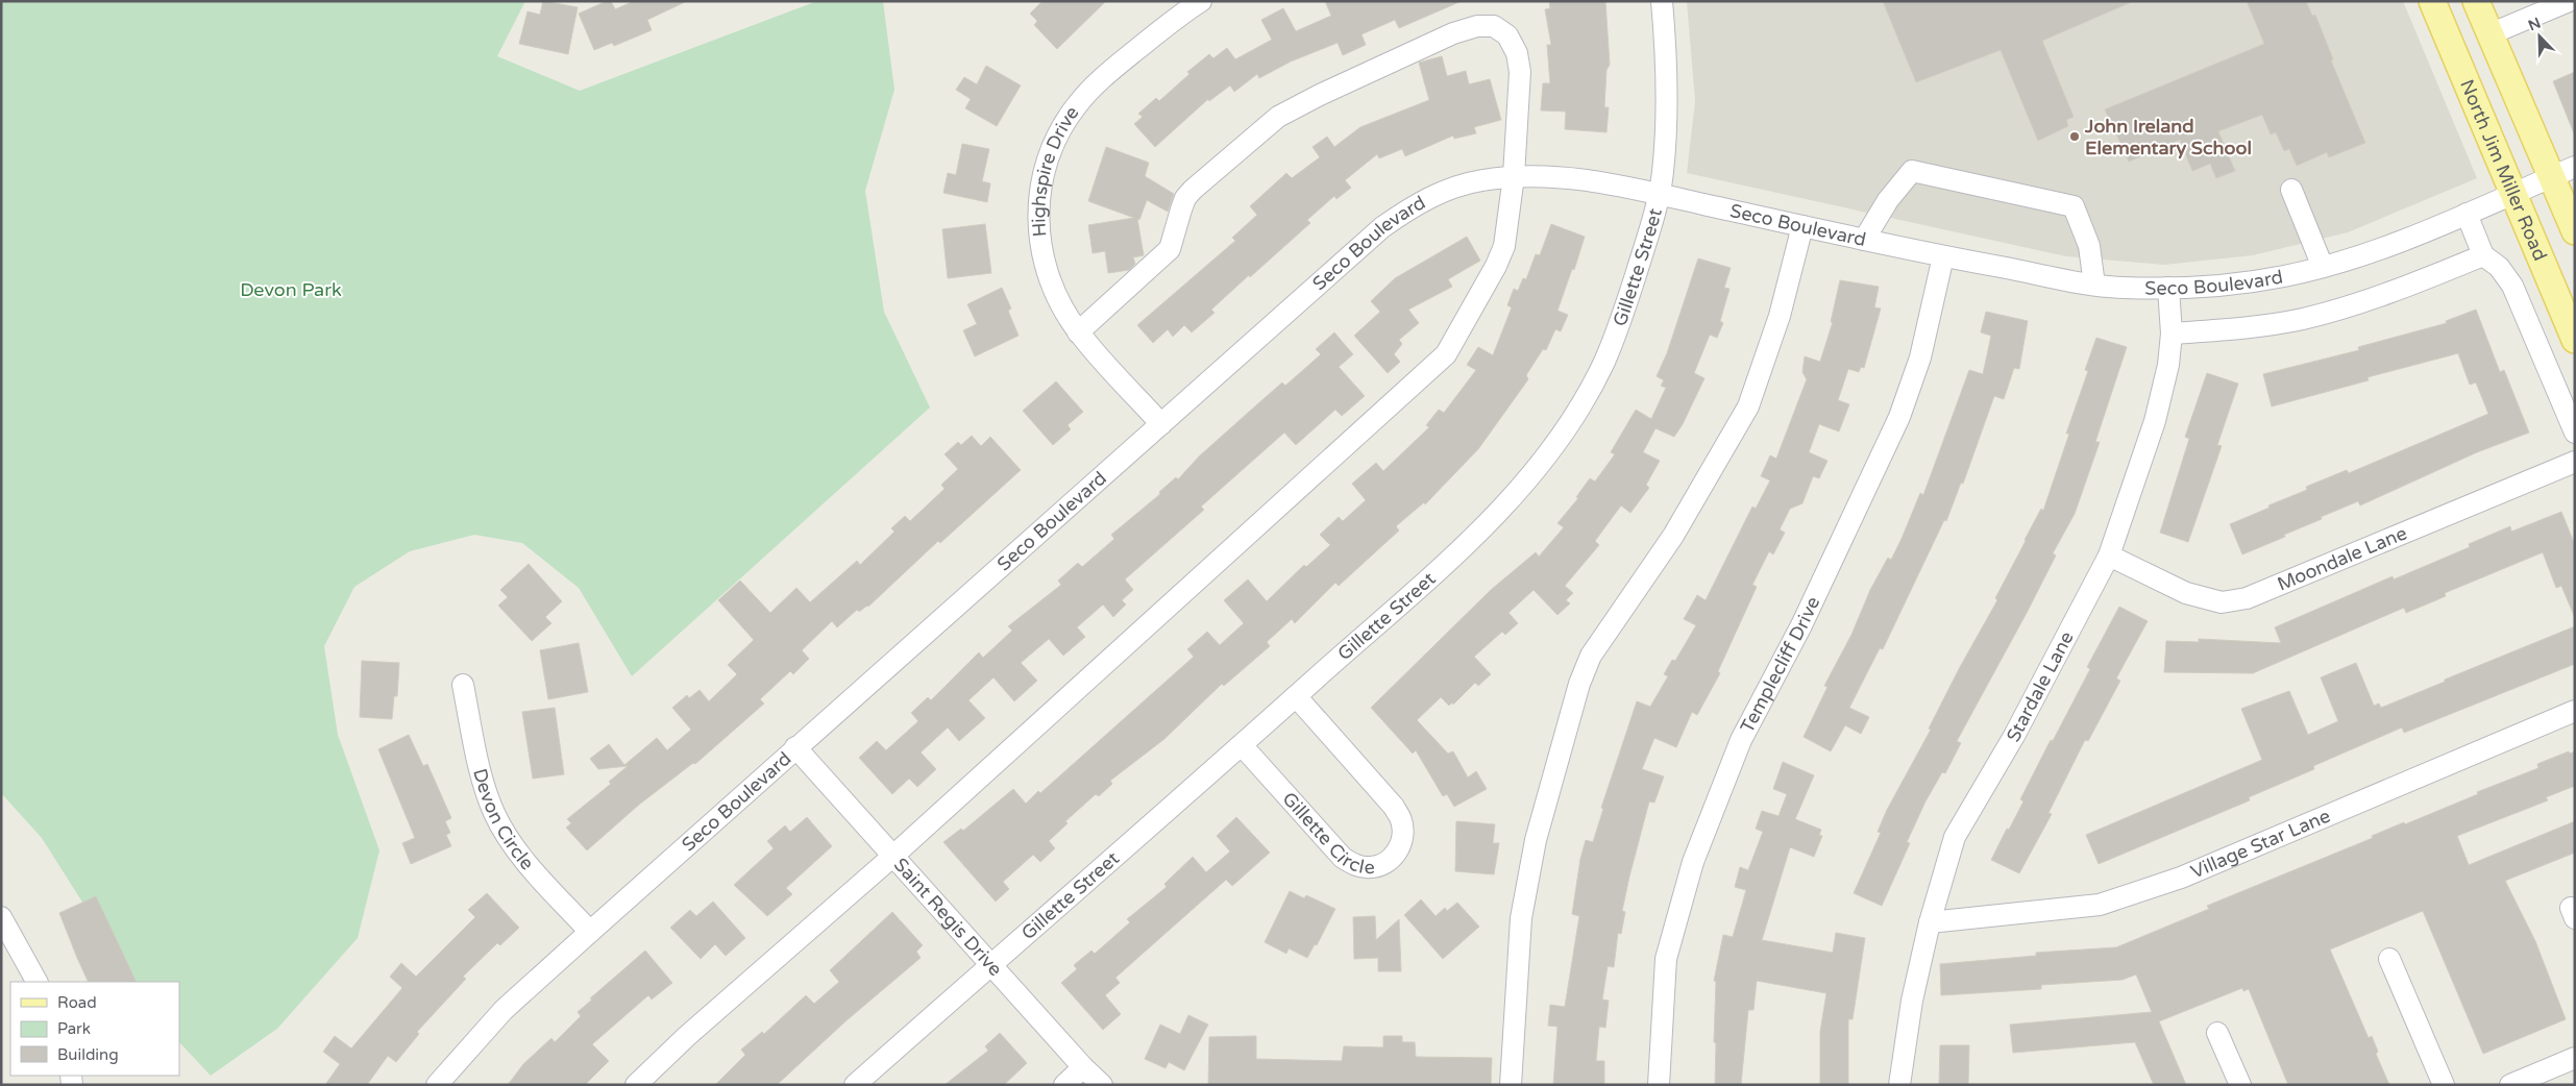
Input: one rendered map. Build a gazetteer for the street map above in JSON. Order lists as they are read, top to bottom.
{
  "streets": {
    "main road": ["North Jim Miller Road"],
    "street": [
      "Highspire Drive",
      "Seco Boulevard",
      "Gillette Street",
      "Moondale Lane",
      "Templecliff Drive",
      "Stardale Lane",
      "Devon Circle",
      "Gillette Circle",
      "Village Star Lane",
      "Saint Regis Drive"
    ]
  },
  "crossings": [
    ["North Jim Miller Road", "Seco Boulevard"],
    ["Highspire Drive", "Seco Boulevard"],
    ["Seco Boulevard", "Gillette Street"],
    ["Seco Boulevard", "Templecliff Drive"],
    ["Seco Boulevard", "Stardale Lane"],
    ["Seco Boulevard", "Devon Circle"],
    ["Seco Boulevard", "Saint Regis Drive"],
    ["Gillette Street", "Gillette Circle"],
    ["Gillette Street", "Saint Regis Drive"],
    ["Moondale Lane", "Stardale Lane"],
    ["Stardale Lane", "Village Star Lane"]
  ],
  "parks": ["Devon Park"],
  "places": ["John Ireland Elementary School"],
  "legend": ["Road", "Park", "Building"],
  "north": "top left"
}
